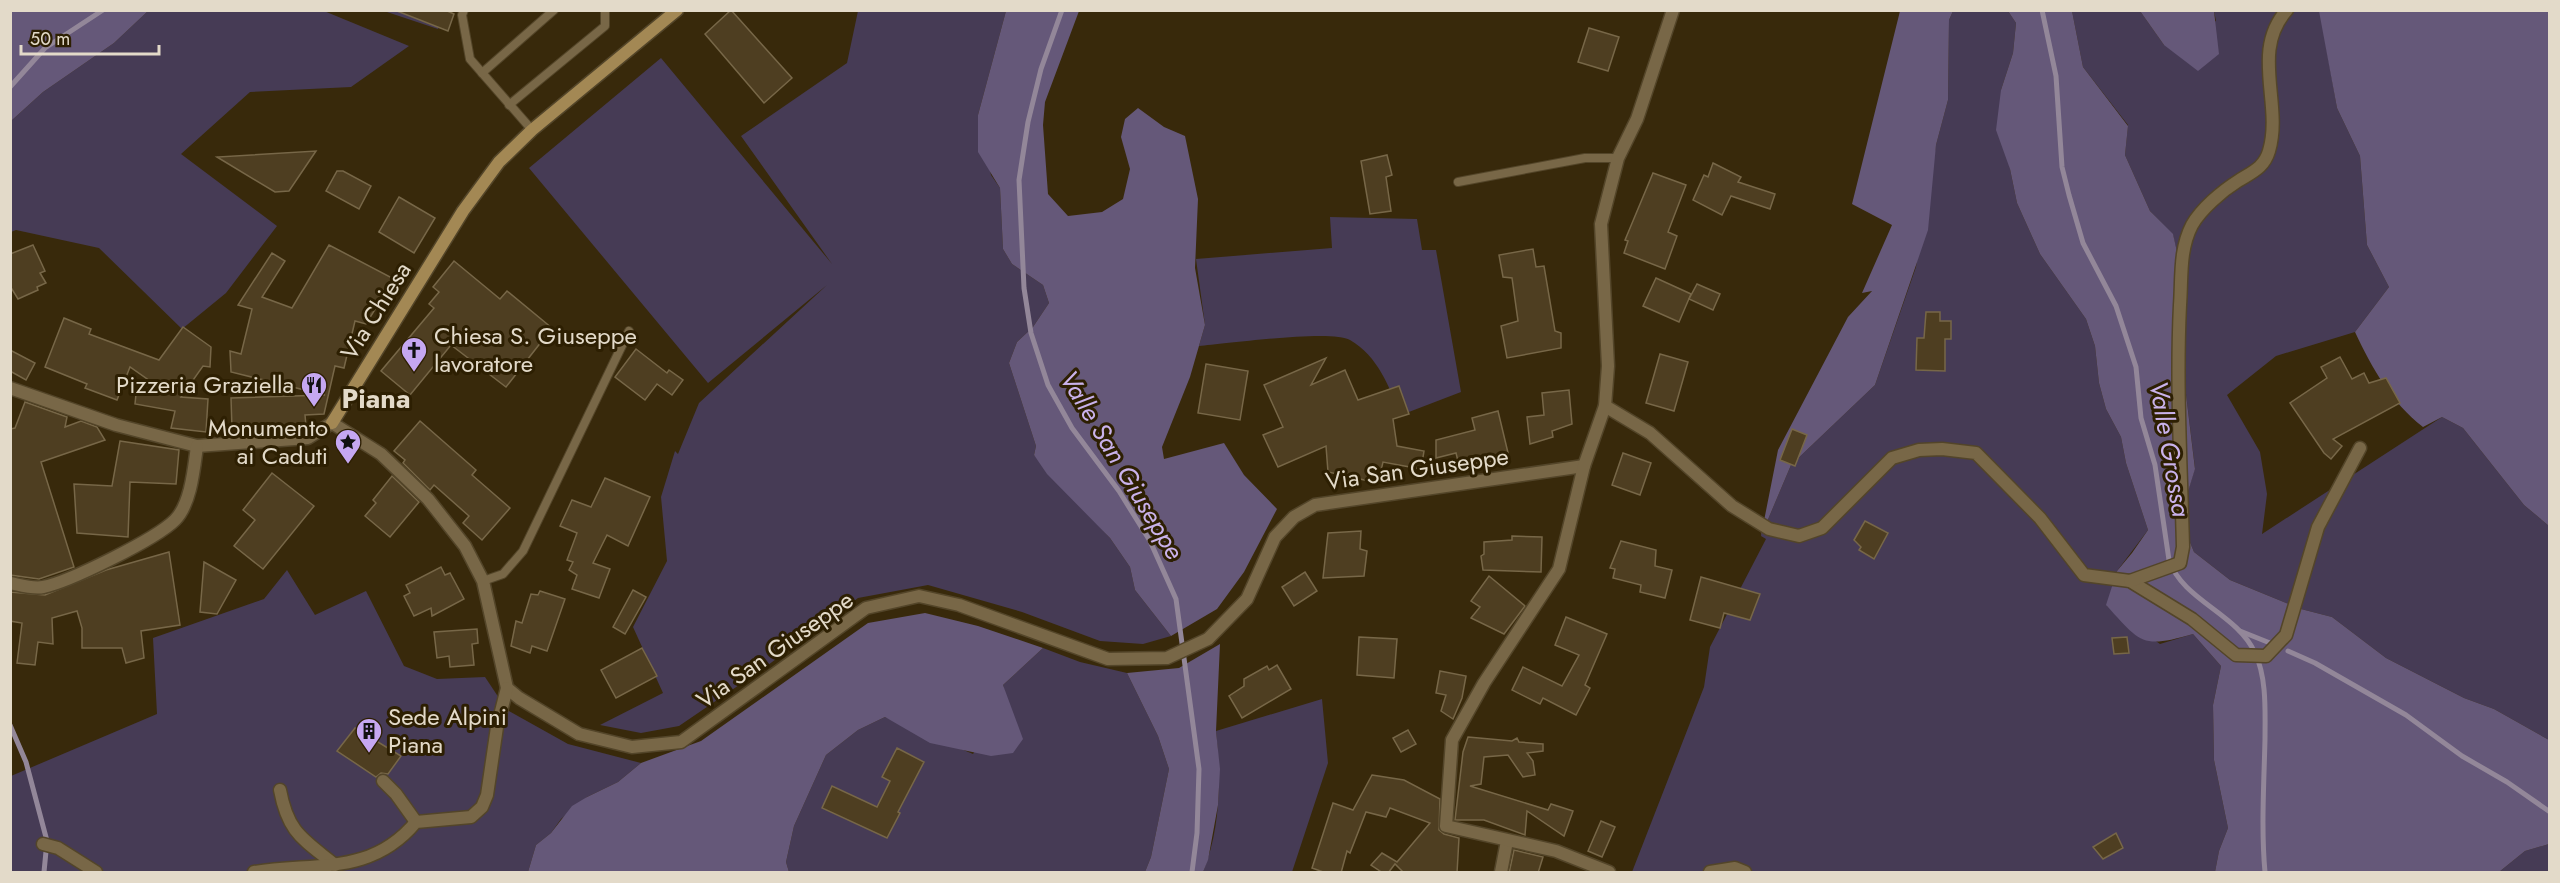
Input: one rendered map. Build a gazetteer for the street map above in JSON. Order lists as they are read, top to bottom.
{
  "streets": {
    "street": ["Via Chiesa", "Via San Giuseppe"]
  },
  "districts": ["Piana"],
  "water": ["Valle Grossa", "Valle San Giuseppe"],
  "places": {
    "church": ["Chiesa S. Giuseppe lavoratore"],
    "restaurant": ["Pizzeria Graziella"],
    "place": ["Monumento ai Caduti"],
    "building": ["Sede Alpini Piana"]
  },
  "scale_bar": "50 m"
}
